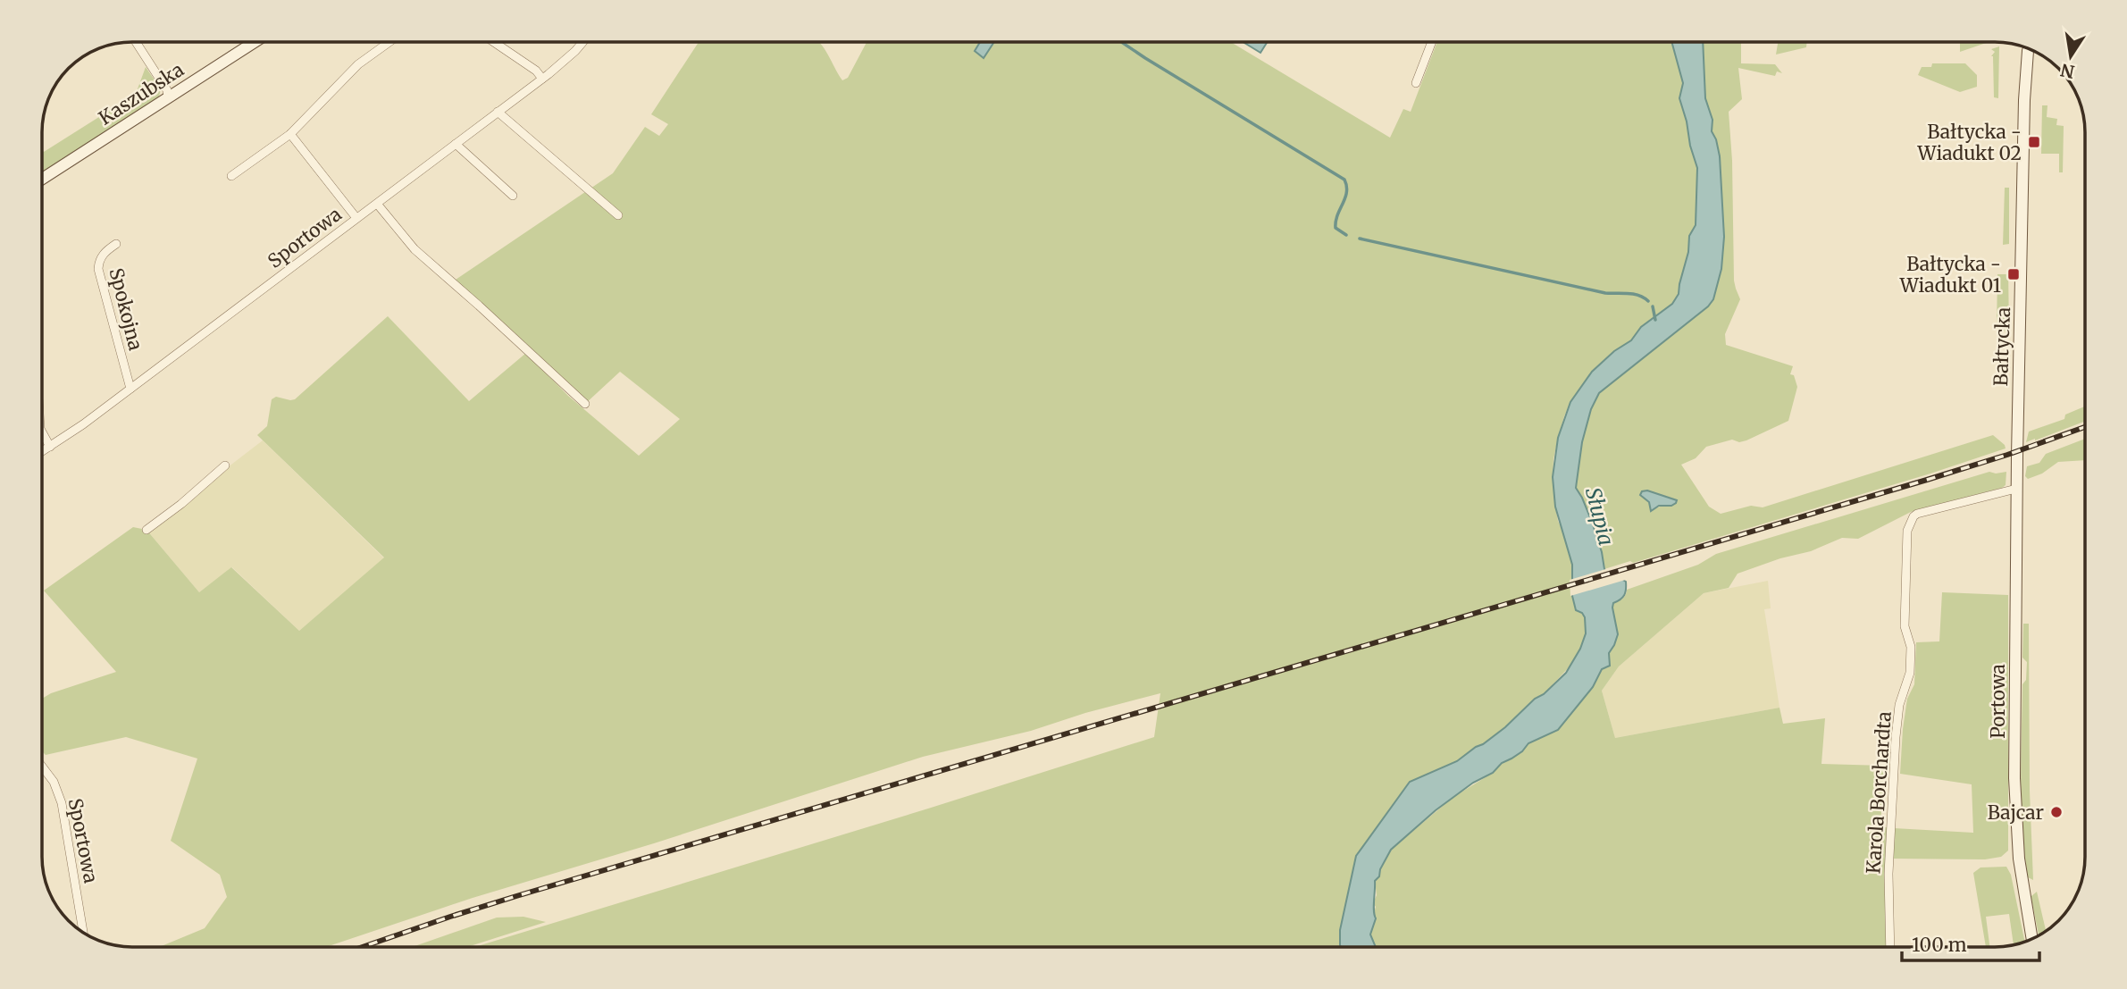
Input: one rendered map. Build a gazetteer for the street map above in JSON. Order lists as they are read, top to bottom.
{
  "streets": {
    "main road": ["Kaszubska", "Bałtycka", "Portowa"],
    "street": ["Sportowa", "Spokojna", "Karola Borchardta"]
  },
  "crossings": [
    ["Sportowa", "Spokojna"],
    ["Bałtycka", "Portowa"],
    ["Portowa", "Karola Borchardta"]
  ],
  "water": ["Słupia"],
  "places": {
    "transit": ["Bałtycka - Wiadukt 02", "Bałtycka - Wiadukt 01"],
    "other": ["Bajcar"]
  },
  "scale_bar": "100 m",
  "north": "bottom"
}
